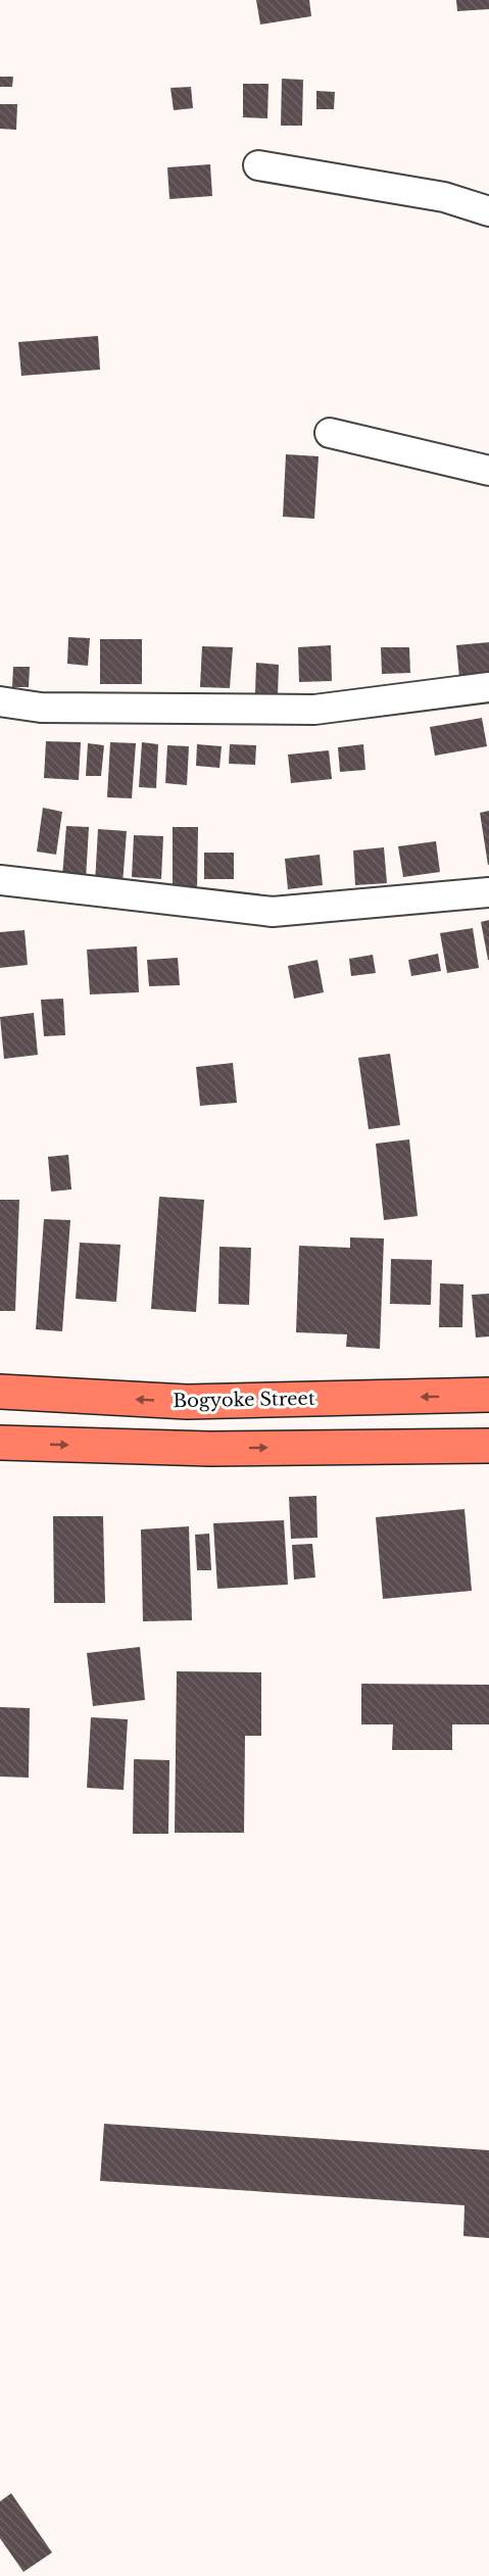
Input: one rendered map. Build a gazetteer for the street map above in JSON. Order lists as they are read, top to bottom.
{
  "streets": {
    "main road": ["Bogyoke Street"]
  }
}
